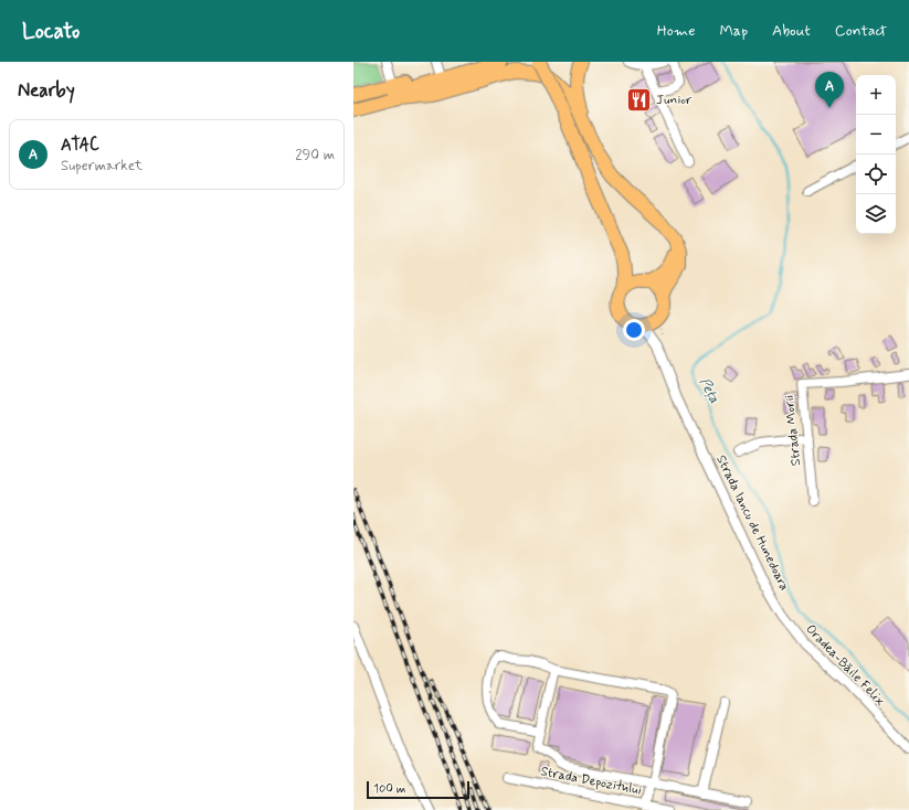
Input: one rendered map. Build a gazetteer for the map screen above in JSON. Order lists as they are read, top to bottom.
{
  "streets": {
    "street": ["Strada Morii", "Strada Iancu de Hunedoara", "Strada Depozitului"]
  },
  "water": ["Peța"],
  "places": {
    "restaurant": ["Junior"]
  },
  "scale_bar": "100 m",
  "page": {
    "header": "Locato",
    "nav": [
      "Home",
      "Map",
      "About",
      "Contact"
    ],
    "heading": "Nearby",
    "pins": "A",
    "map_buttons": ["+", "−"],
    "list": [
      {
        "mark": "A",
        "name": "ATAC",
        "note": "Supermarket",
        "value": "290 m"
      }
    ],
    "scale": "100 m"
  }
}
